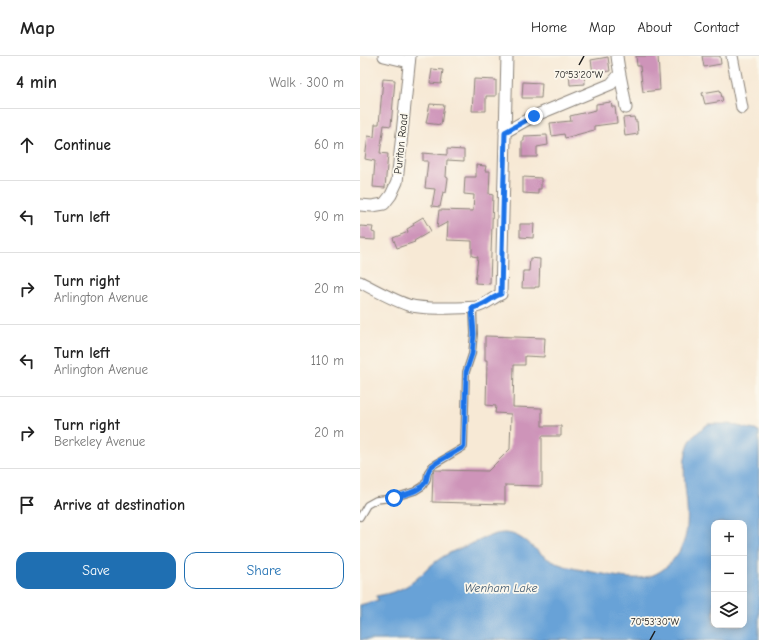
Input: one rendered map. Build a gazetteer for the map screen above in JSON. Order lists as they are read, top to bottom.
{
  "streets": {
    "street": ["Puritan Road"]
  },
  "water": ["Wenham Lake"],
  "page": {
    "header": "Map",
    "nav": [
      "Home",
      "Map",
      "About",
      "Contact"
    ],
    "heading": ["4 min", "Walk · 300 m"],
    "list": [
      ["Continue", "60 m"],
      ["Turn left", "90 m"],
      ["Turn right", "Arlington Avenue", "20 m"],
      ["Turn left", "Arlington Avenue", "110 m"],
      ["Turn right", "Berkeley Avenue", "20 m"],
      "Arrive at destination"
    ],
    "map_buttons": ["+", "−"],
    "buttons": ["Save", "Share"]
  },
  "coordinates": ["70°53'20\"W", "70°53'30\"W"]
}
